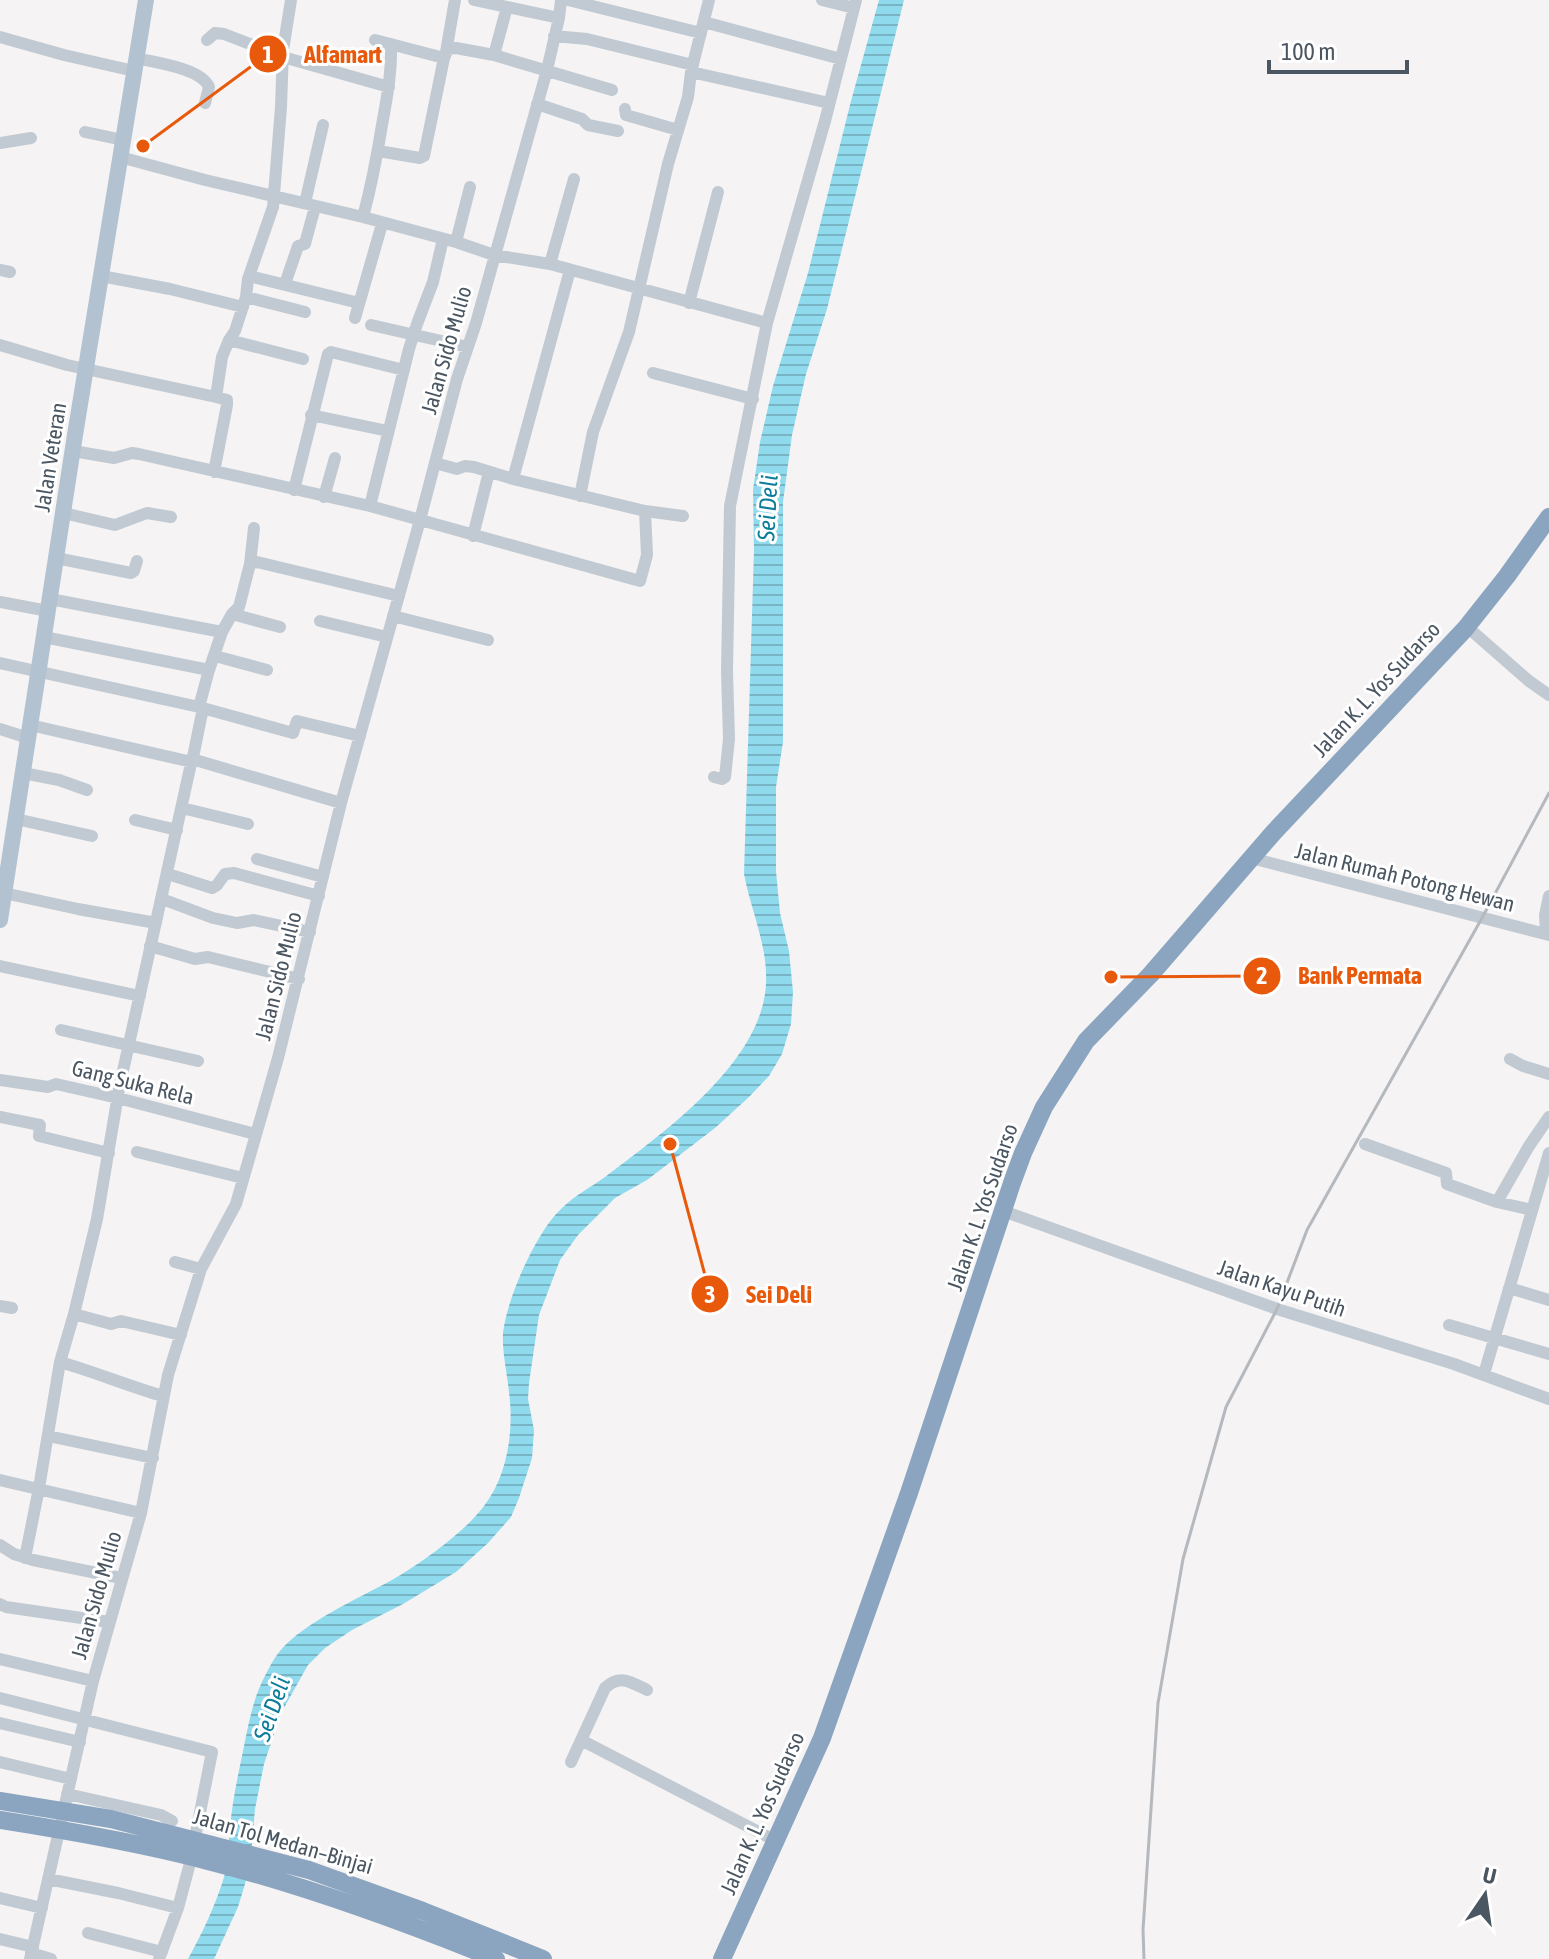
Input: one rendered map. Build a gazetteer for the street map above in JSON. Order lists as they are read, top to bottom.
{
  "streets": {
    "highway": ["Jalan K. L. Yos Sudarso", "Jalan Tol Medan–Binjai"],
    "main road": ["Jalan Veteran"],
    "street": [
      "Jalan Sido Mulio",
      "Jalan Rumah Potong Hewan",
      "Gang Suka Rela",
      "Jalan Kayu Putih"
    ]
  },
  "crossings": [
    ["Jalan Sido Mulio", "Gang Suka Rela"],
    ["Jalan K. L. Yos Sudarso", "Jalan Rumah Potong Hewan"],
    ["Jalan K. L. Yos Sudarso", "Jalan Kayu Putih"]
  ],
  "water": ["Sei Deli"],
  "places": ["Alfamart", "Bank Permata", "Sei Deli"],
  "scale_bar": "100 m",
  "north": "top"
}
